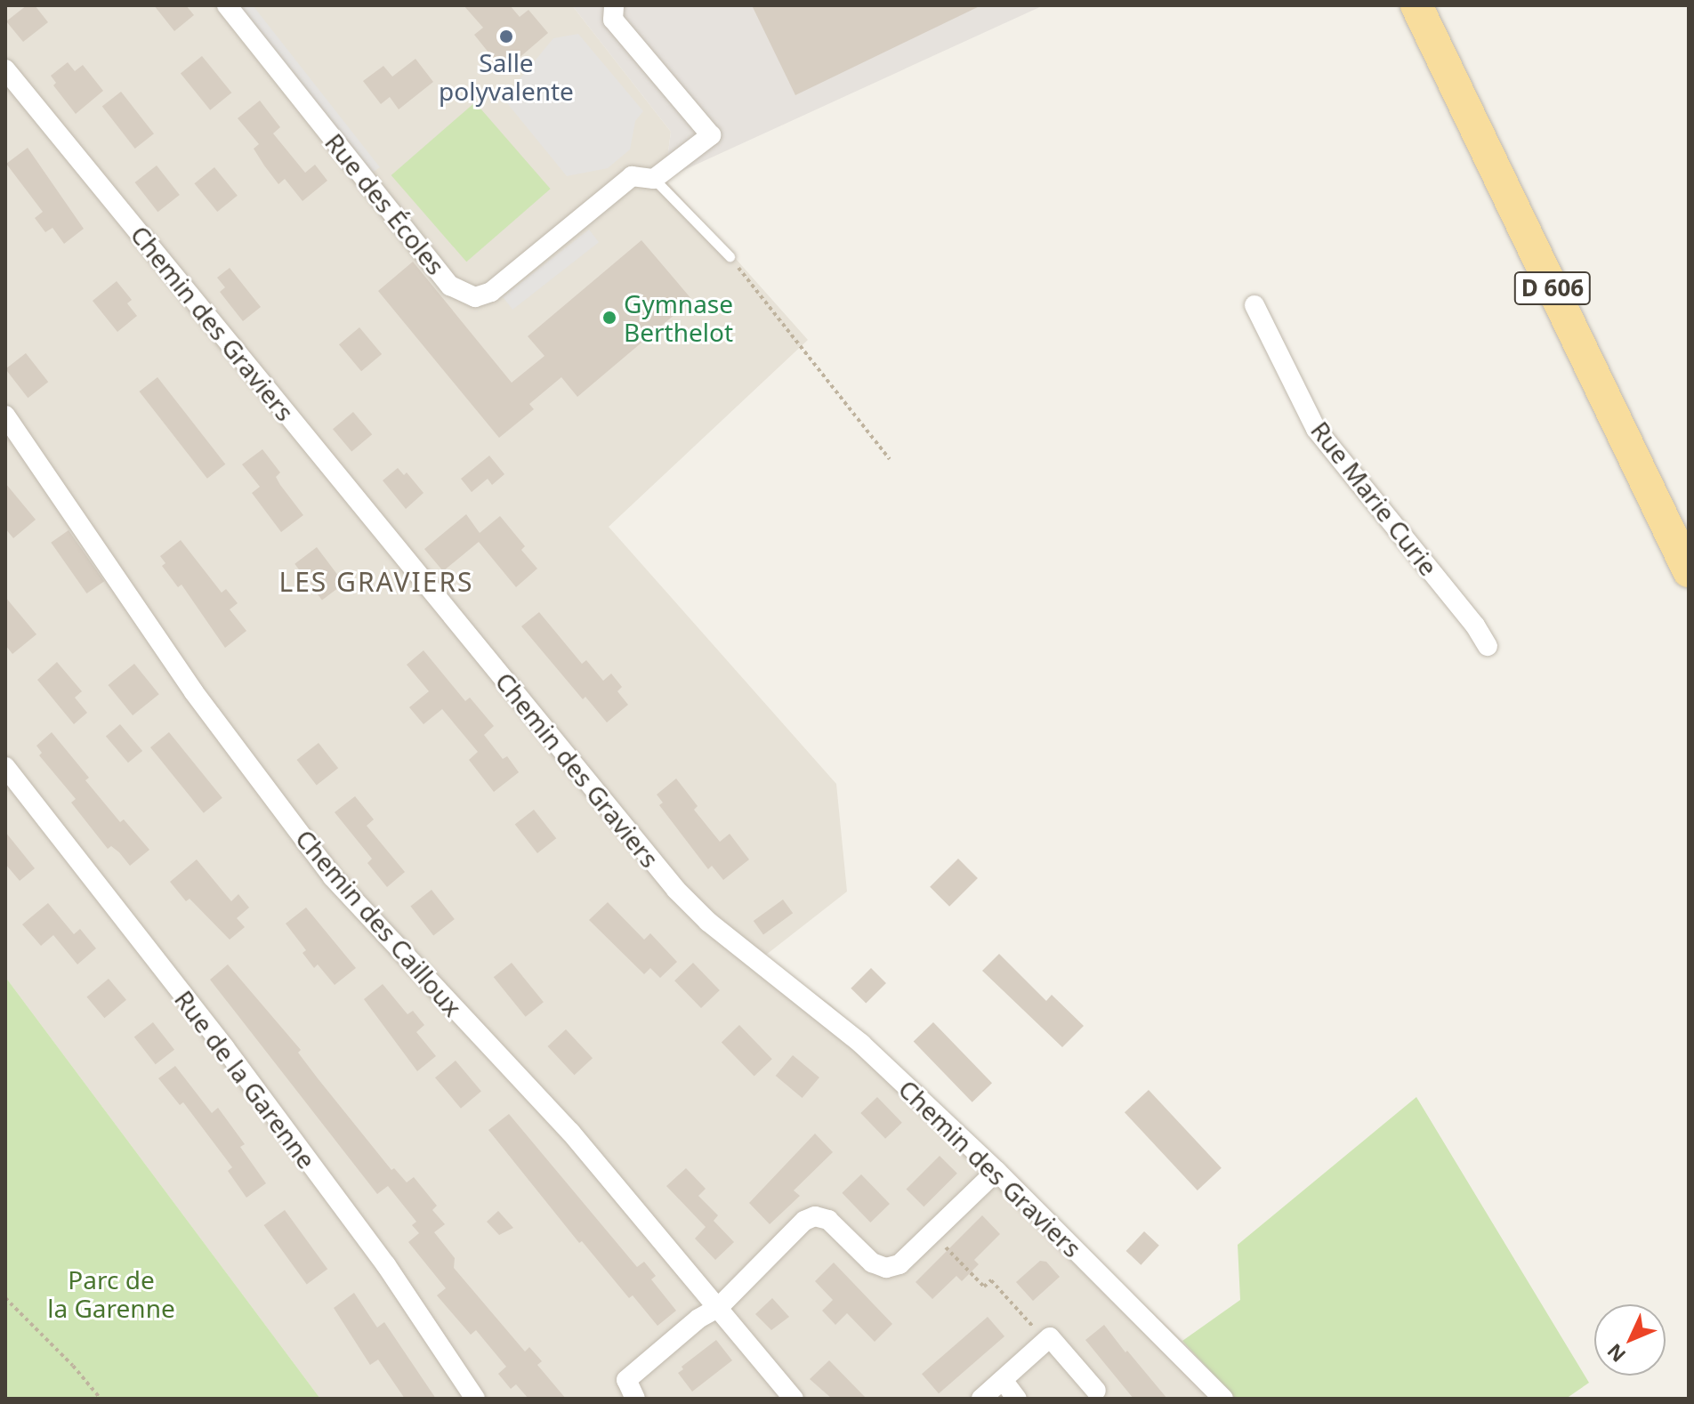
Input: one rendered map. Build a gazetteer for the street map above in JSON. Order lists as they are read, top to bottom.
{
  "streets": {
    "main road": ["D 606"],
    "street": [
      "Rue des Écoles",
      "Chemin des Graviers",
      "Rue Marie Curie",
      "Chemin des Cailloux",
      "Rue de la Garenne"
    ]
  },
  "districts": ["LES GRAVIERS"],
  "parks": ["Parc de la Garenne"],
  "places": ["Salle polyvalente", "Gymnase Berthelot"],
  "north": "bottom left"
}
